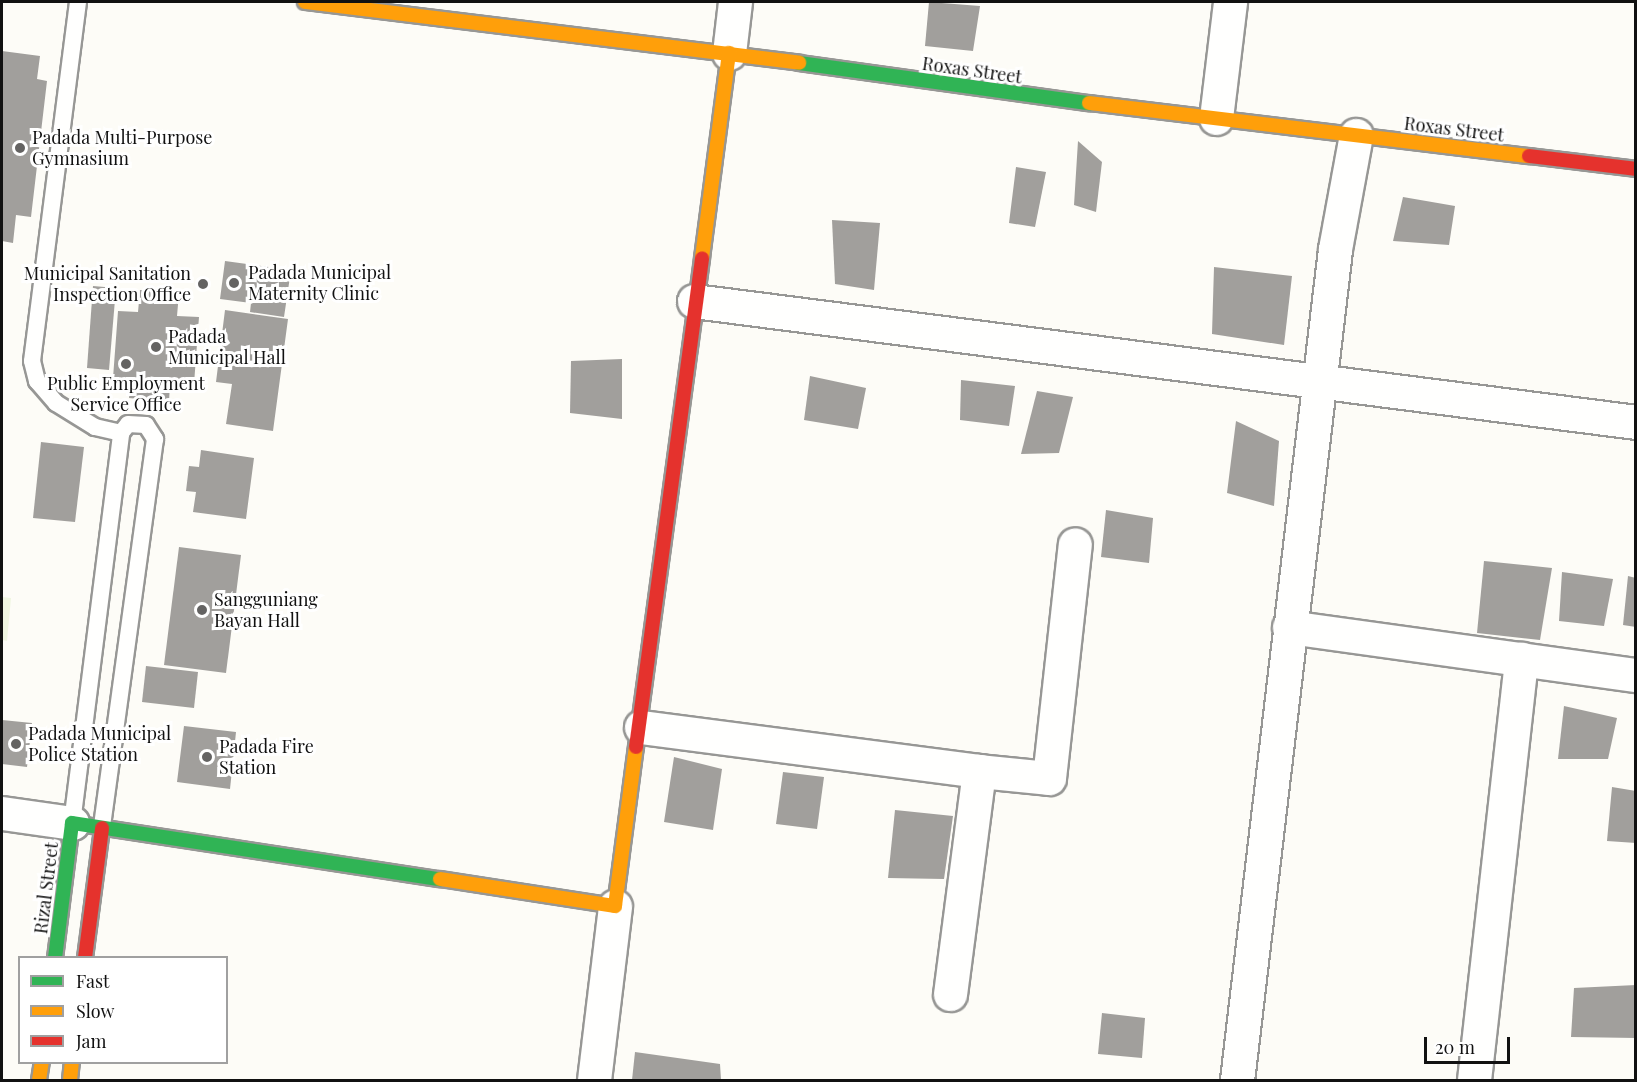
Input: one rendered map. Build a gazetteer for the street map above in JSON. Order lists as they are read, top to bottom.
{
  "streets": {
    "street": ["Roxas Street", "Rizal Street"]
  },
  "places": [
    "Padada Multi-Purpose Gymnasium",
    "Padada Municipal Maternity Clinic",
    "Municipal Sanitation Inspection Office",
    "Padada Municipal Hall",
    "Public Employment Service Office",
    "Sangguniang Bayan Hall",
    "Padada Municipal Police Station",
    "Padada Fire Station"
  ],
  "legend": ["Fast", "Slow", "Jam"],
  "scale_bar": "20 m"
}
